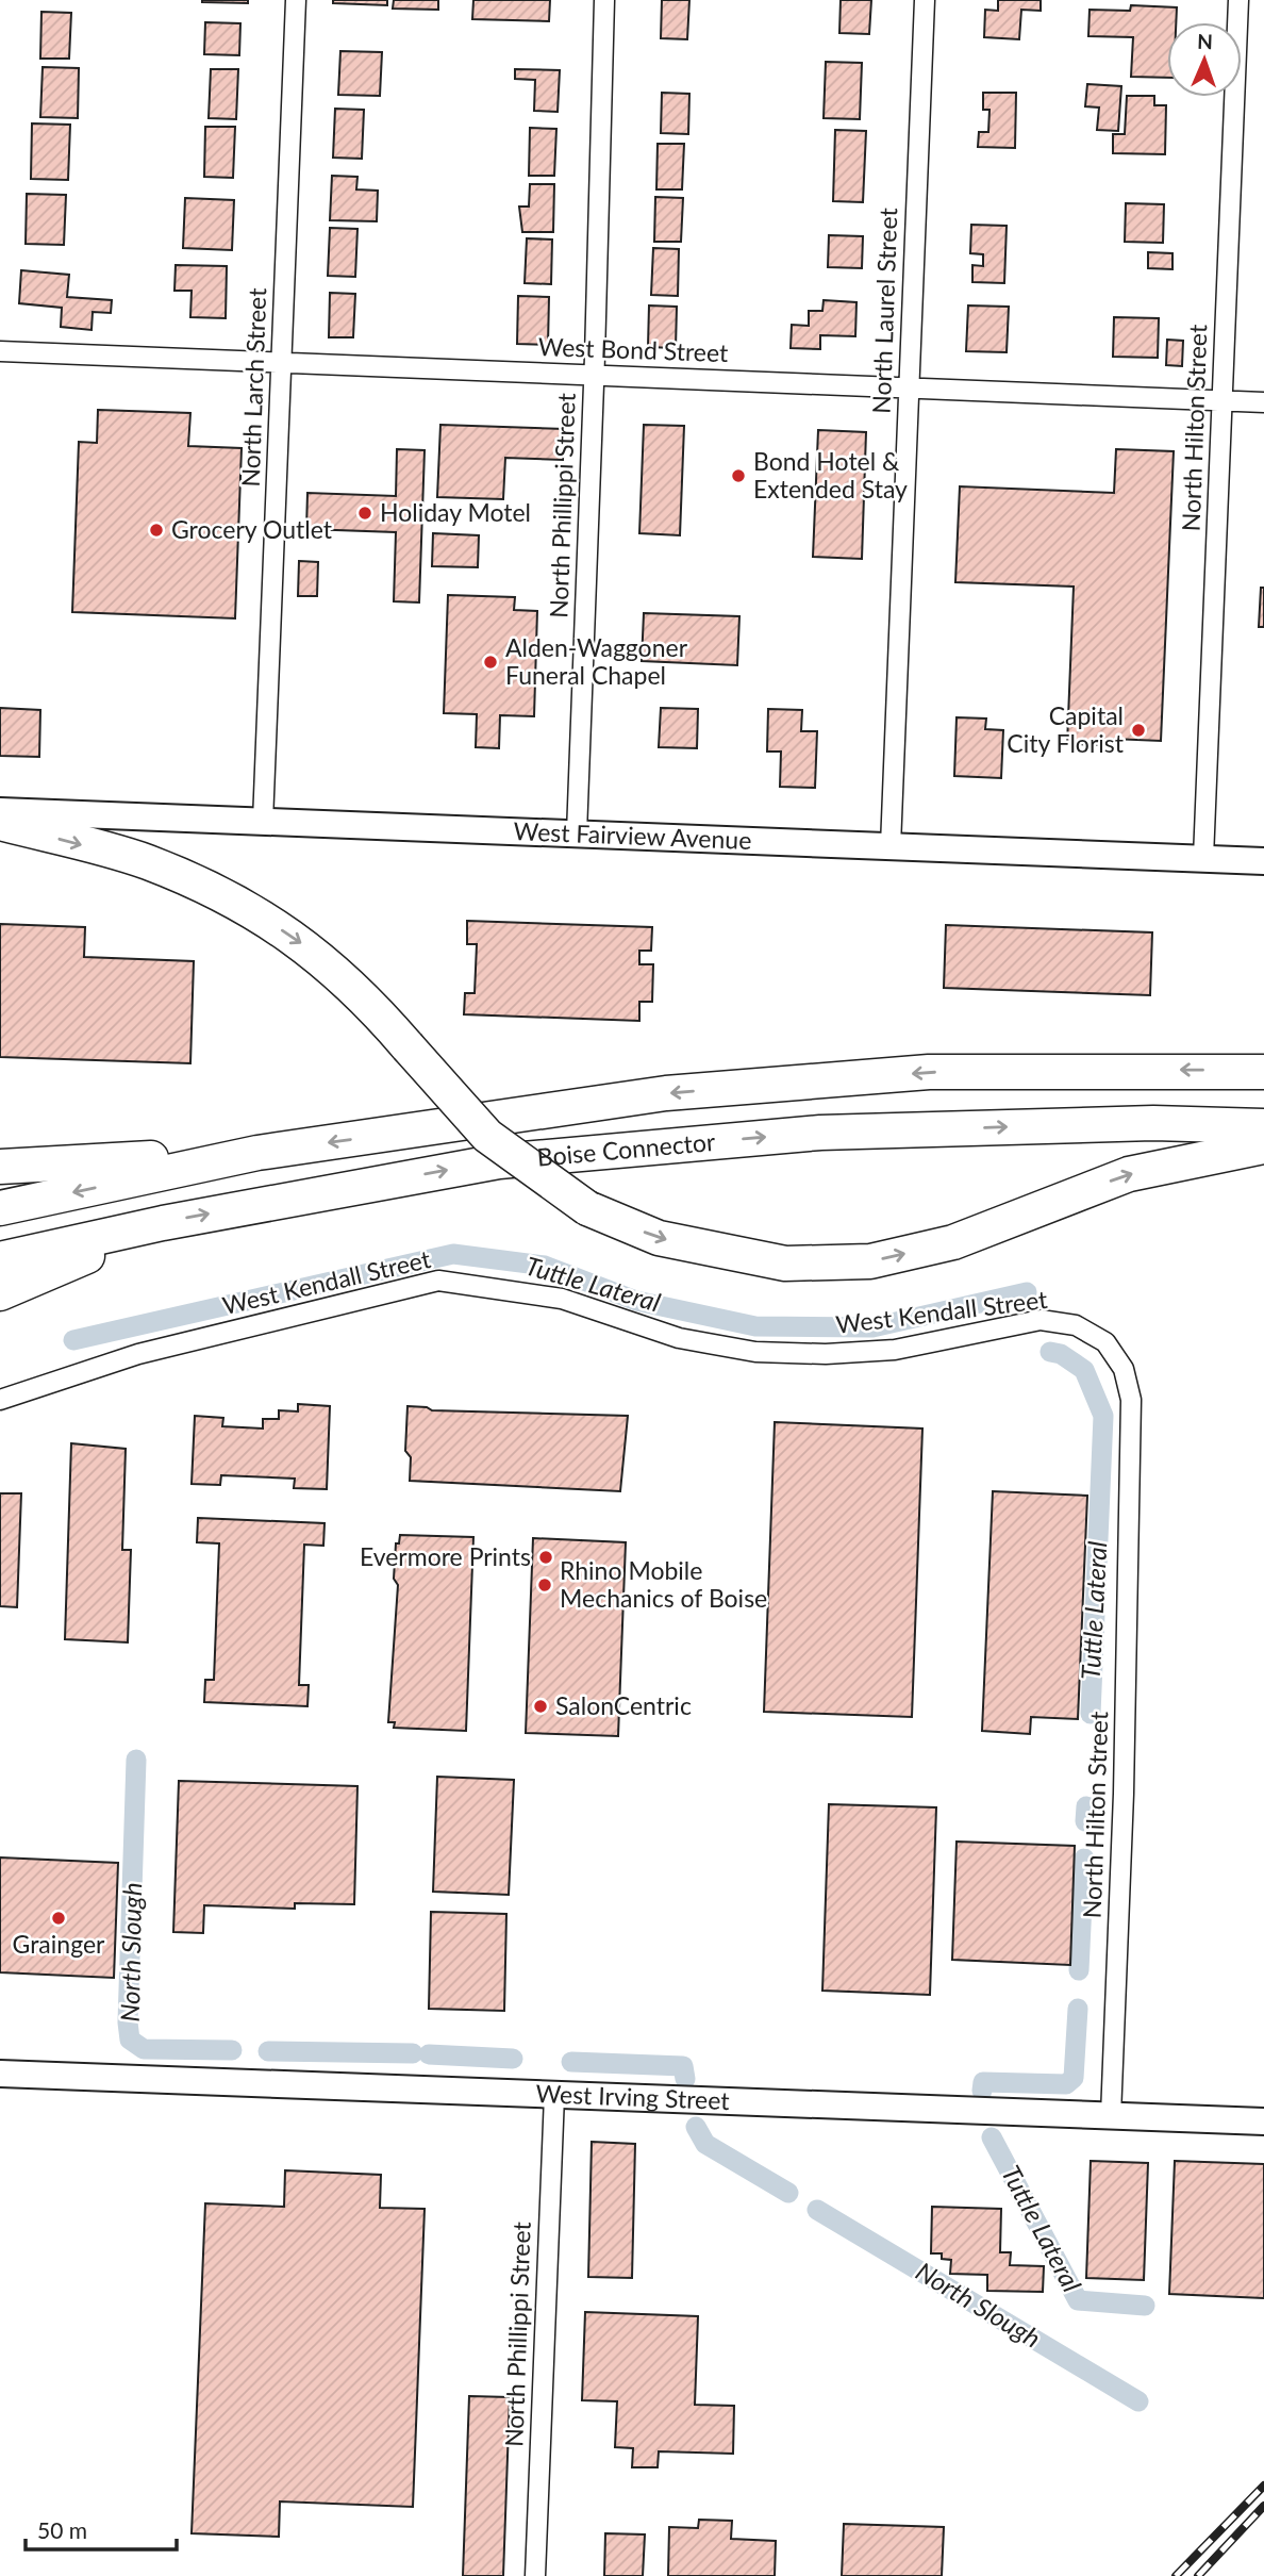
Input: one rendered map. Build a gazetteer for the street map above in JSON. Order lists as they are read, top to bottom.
{
  "streets": {
    "highway": ["Boise Connector"],
    "main road": ["West Fairview Avenue", "West Irving Street"],
    "street": [
      "North Laurel Street",
      "West Bond Street",
      "North Larch Street",
      "North Hilton Street",
      "North Phillippi Street",
      "West Kendall Street"
    ]
  },
  "crossings": [
    ["North Laurel Street", "West Bond Street"],
    ["North Laurel Street", "West Fairview Avenue"],
    ["West Bond Street", "North Larch Street"],
    ["West Bond Street", "North Hilton Street"],
    ["West Bond Street", "North Phillippi Street"],
    ["North Larch Street", "West Fairview Avenue"],
    ["North Hilton Street", "West Fairview Avenue"],
    ["North Hilton Street", "West Kendall Street"],
    ["North Hilton Street", "West Irving Street"],
    ["North Phillippi Street", "West Fairview Avenue"],
    ["North Phillippi Street", "West Irving Street"]
  ],
  "water": ["Tuttle Lateral", "North Slough"],
  "places": [
    "Bond Hotel & Extended Stay",
    "Holiday Motel",
    "Grocery Outlet",
    "Alden-Waggoner Funeral Chapel",
    "Capital City Florist",
    "Evermore Prints",
    "Rhino Mobile Mechanics of Boise",
    "SalonCentric",
    "Grainger"
  ],
  "scale_bar": "50 m",
  "north": "top"
}
